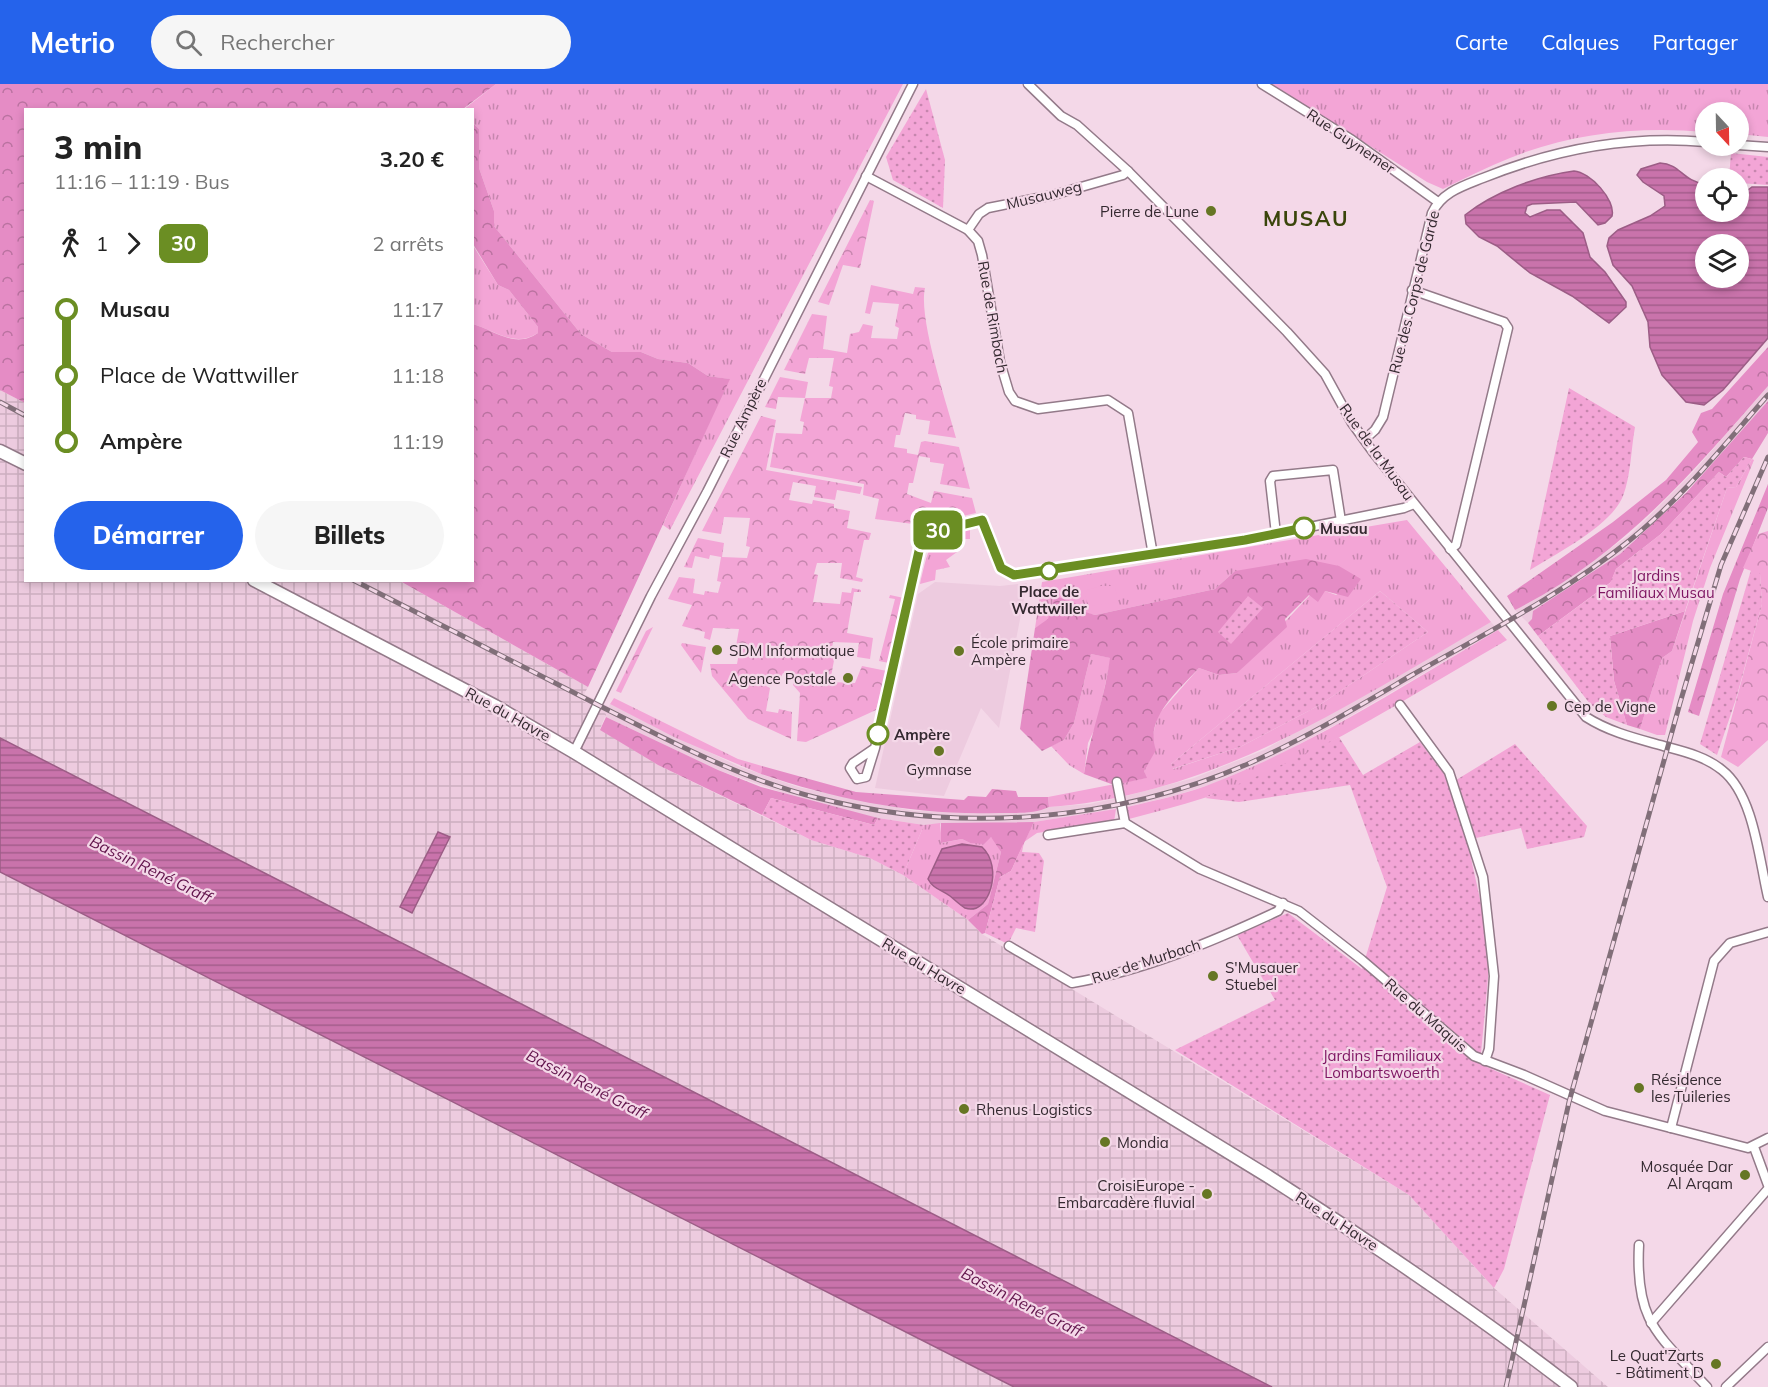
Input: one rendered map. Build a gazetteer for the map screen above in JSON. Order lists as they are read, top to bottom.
{
  "streets": {
    "main road": ["Rue du Havre"],
    "street": [
      "Rue Guynemer",
      "Musauweg",
      "Rue des Corps de Garde",
      "Rue de Rimbach",
      "Rue Ampère",
      "Rue de la Musau",
      "Rue de Murbach",
      "Rue du Maquis"
    ]
  },
  "crossings": [
    ["Rue Guynemer", "Rue des Corps de Garde"],
    ["Musauweg", "Rue de Rimbach"],
    ["Musauweg", "Rue de la Musau"],
    ["Rue des Corps de Garde", "Rue de la Musau"],
    ["Rue Ampère", "Rue du Havre"],
    ["Rue de Murbach", "Rue du Maquis"]
  ],
  "districts": ["MUSAU"],
  "water": ["Bassin René Graff"],
  "parks": ["Jardins Familiaux Musau", "Jardins Familiaux Lombartswoerth"],
  "places": [
    "Pierre de Lune",
    "Musau",
    "Place de Wattwiller",
    "SDM Informatique",
    "École primaire Ampère",
    "Agence Postale",
    "Cep de Vigne",
    "Ampère",
    "Gymnase",
    "S'Musauer Stuebel",
    "Résidence les Tuileries",
    "Rhenus Logistics",
    "Mondia",
    "Mosquée Dar Al Arqam",
    "CroisiEurope - Embarcadère fluvial",
    "Le Quat'Zarts - Bâtiment D"
  ],
  "lines": ["bus line 30"],
  "north": "bottom",
  "page": {
    "header": "Metrio",
    "search": "Rechercher",
    "nav": ["Carte", "Calques", "Partager"],
    "on_map": "30",
    "heading": ["3 min", "11:16 – 11:19 · Bus", "3.20 €"],
    "legs": ["1", "30", "2 arrêts"],
    "list": [
      {
        "name": "Musau",
        "value": "11:17"
      },
      {
        "name": "Place de Wattwiller",
        "value": "11:18"
      },
      {
        "name": "Ampère",
        "value": "11:19"
      }
    ],
    "buttons": ["Démarrer", "Billets"]
  }
}
